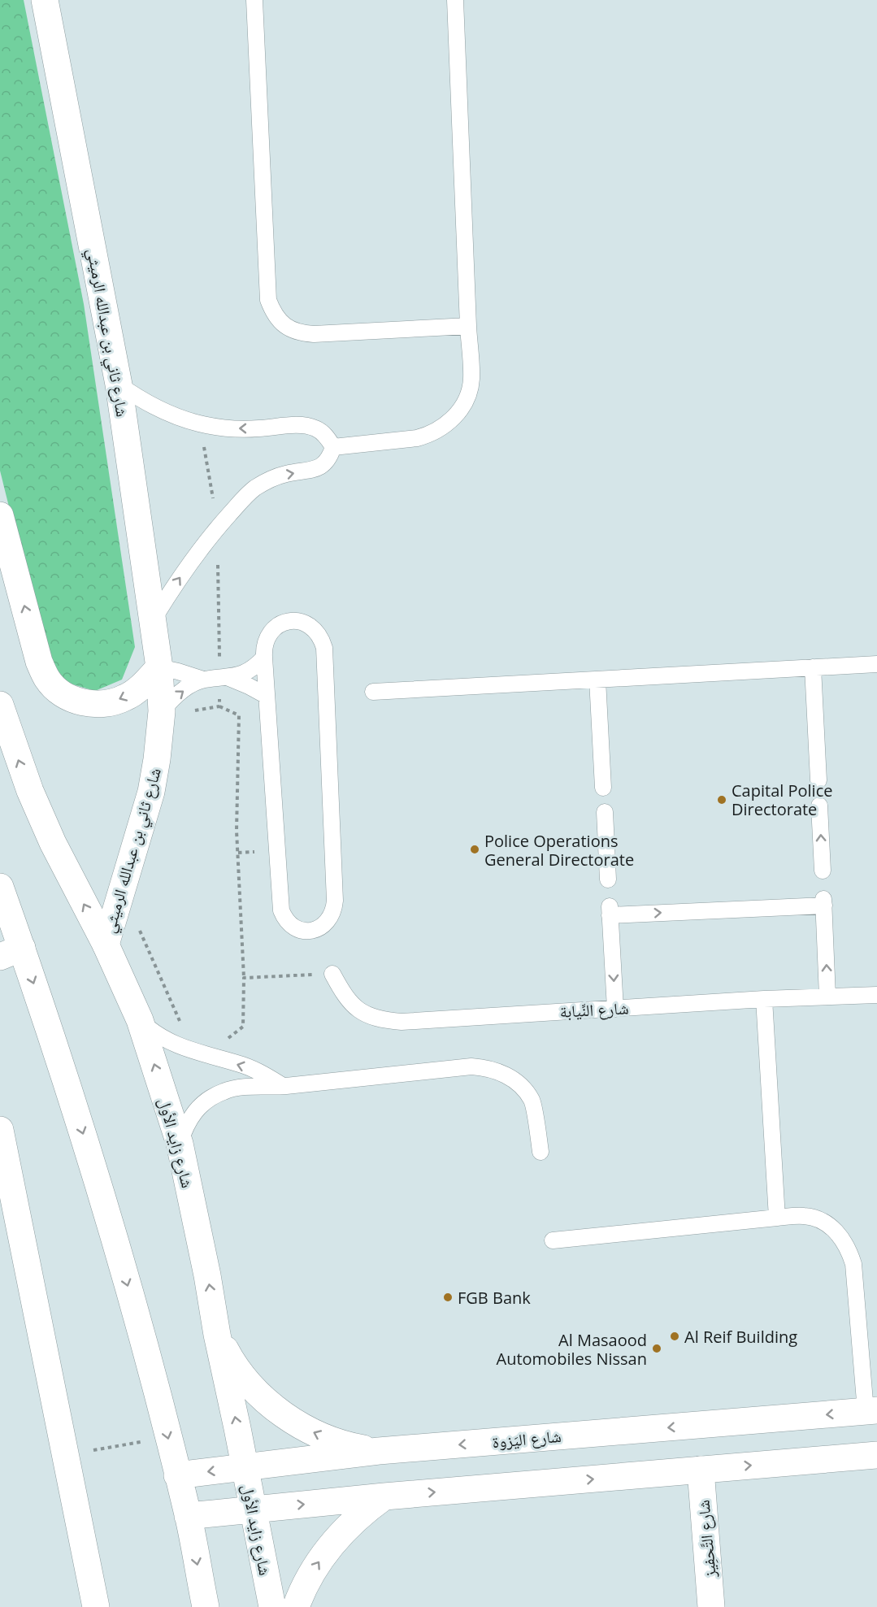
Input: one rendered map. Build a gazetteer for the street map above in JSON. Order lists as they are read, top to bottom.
{
  "streets": {
    "street": [
      "شارع ثاني بن عبدالله الرميثي",
      "شارع زايد الأول",
      "شارع اليَزوة",
      "شارع التَّحفِيز"
    ],
    "lane": ["شارع النِّيابة"]
  },
  "crossings": [
    ["شارع ثاني بن عبدالله الرميثي", "شارع زايد الأول"],
    ["شارع زايد الأول", "شارع اليَزوة"]
  ],
  "places": [
    "Capital Police Directorate",
    "Police Operations General Directorate",
    "FGB Bank",
    "Al Reif Building",
    "Al Masaood Automobiles Nissan"
  ]
}
